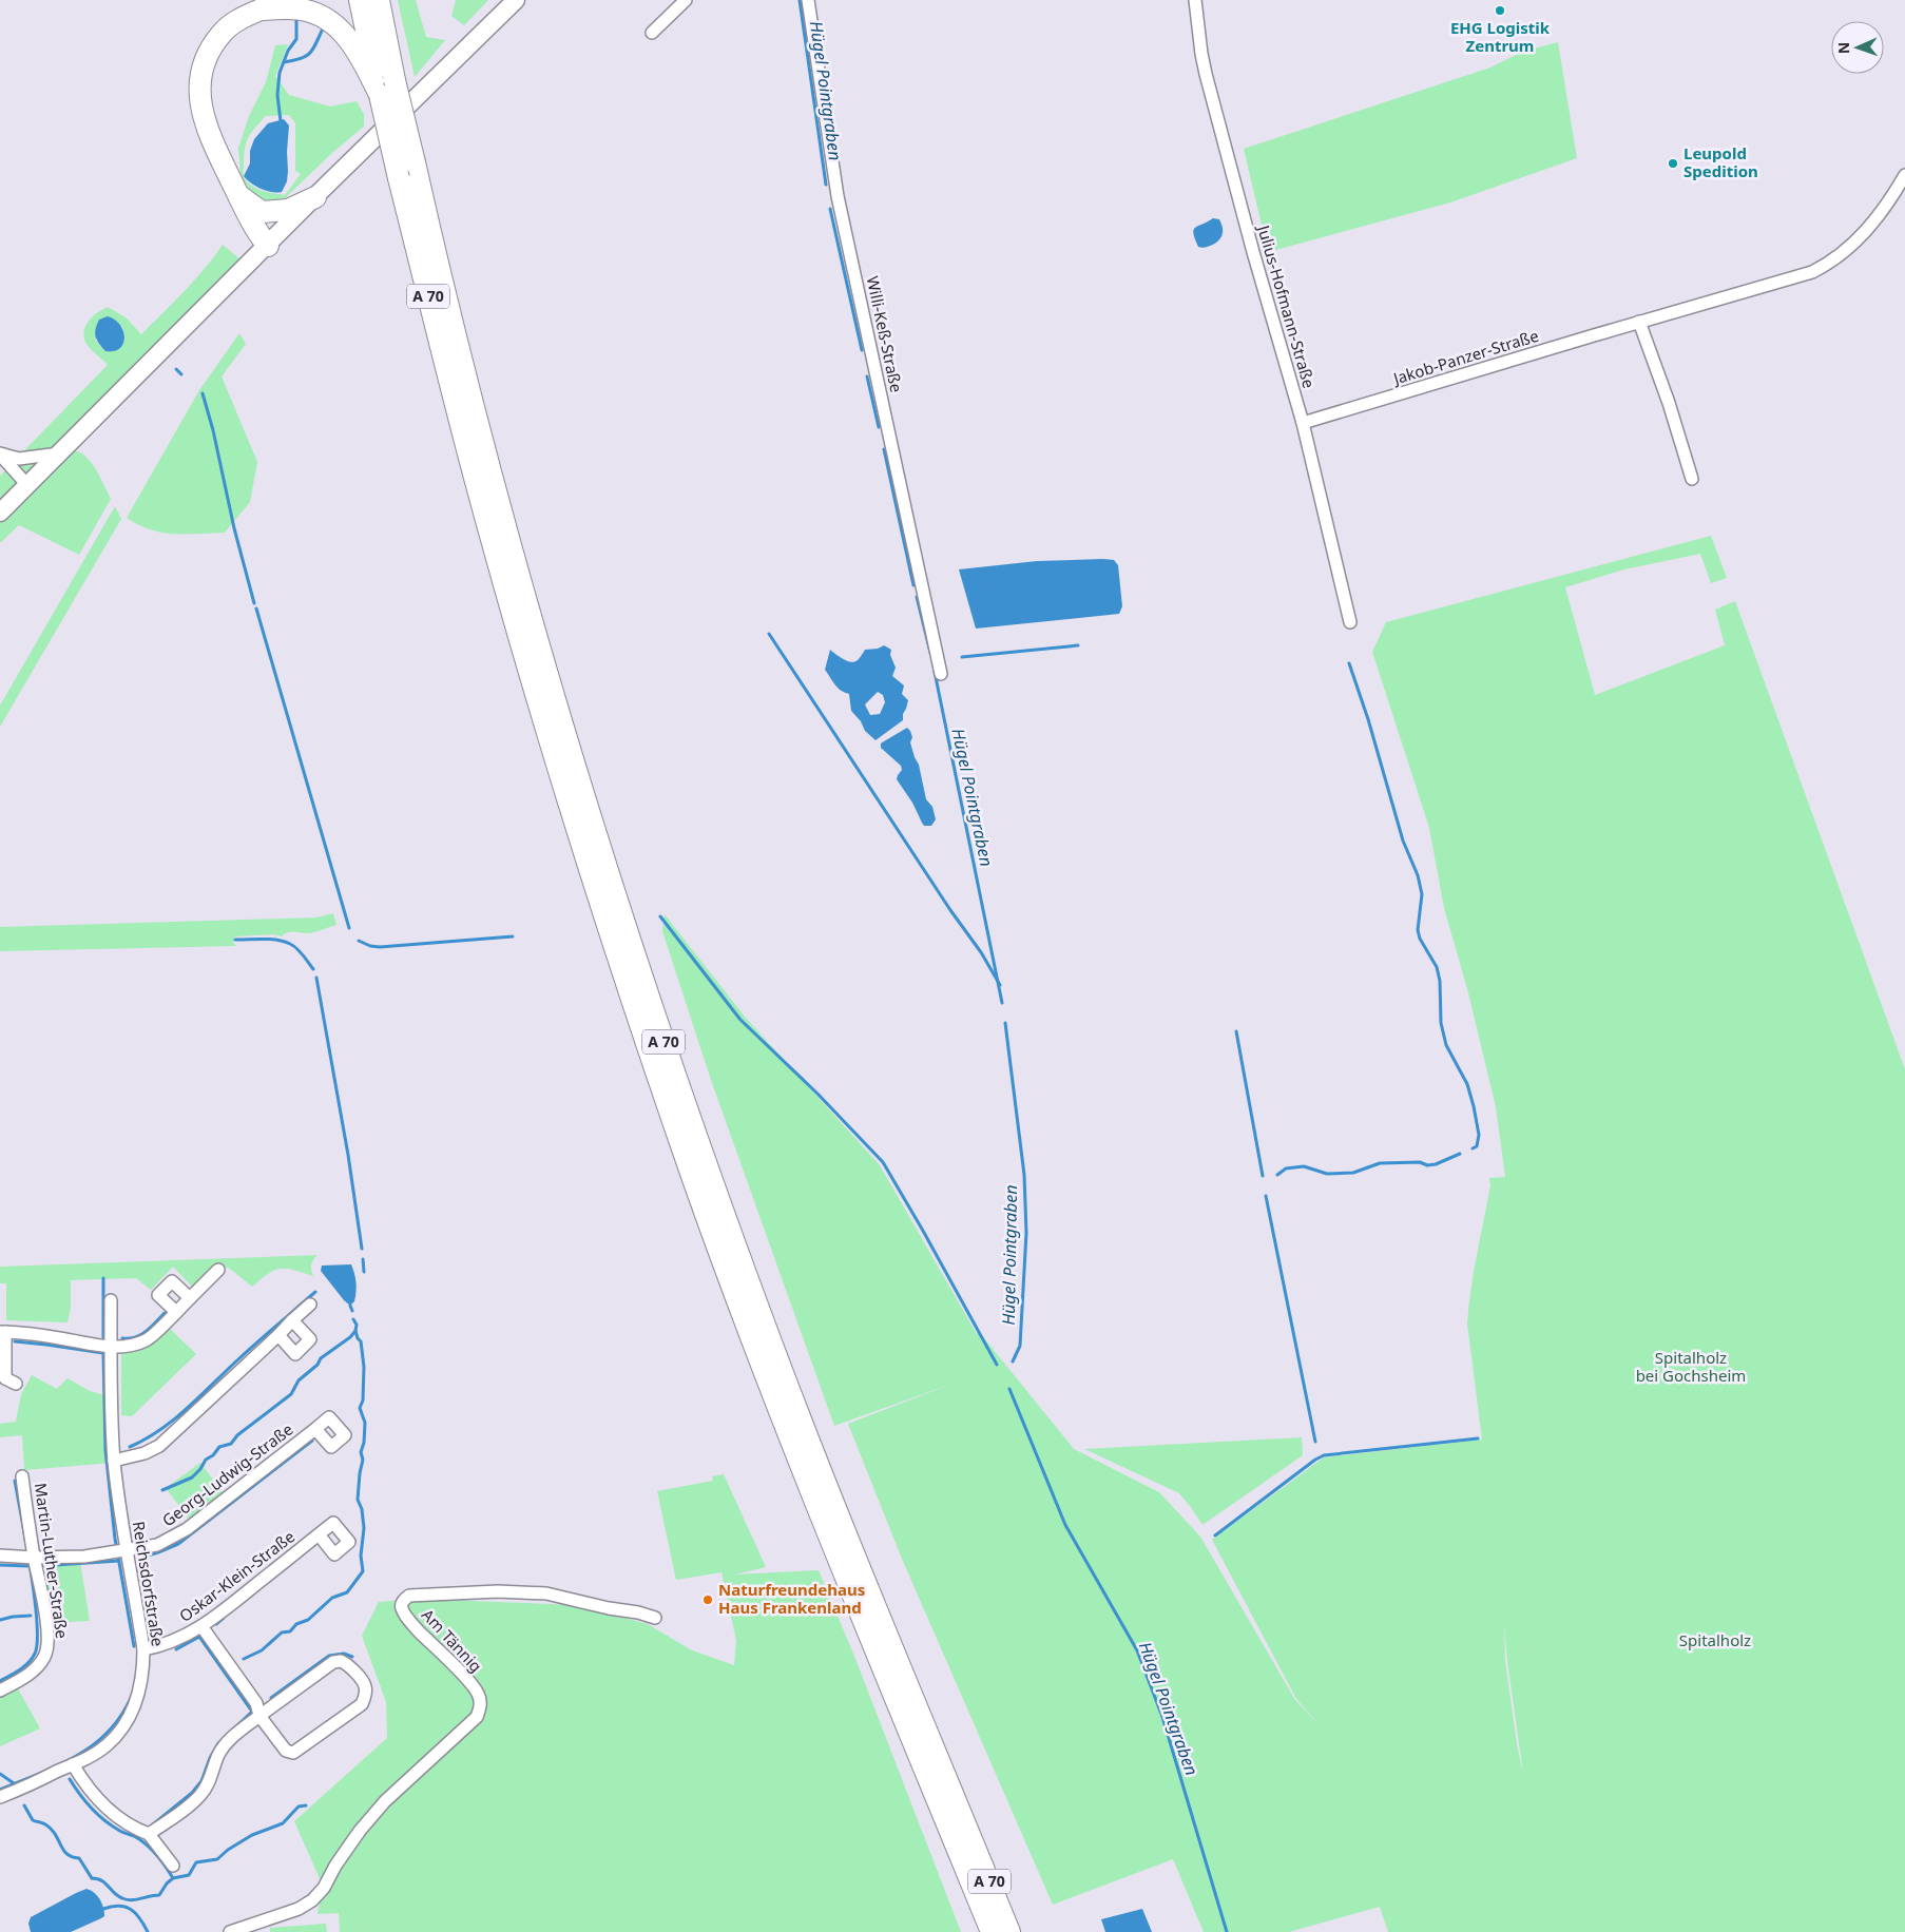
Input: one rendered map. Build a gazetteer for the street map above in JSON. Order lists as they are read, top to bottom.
{
  "streets": {
    "highway": ["A 70"],
    "street": [
      "Julius-Hofmann-Straße",
      "Willi-Keß-Straße",
      "Jakob-Panzer-Straße",
      "Georg-Ludwig-Straße",
      "Martin-Luther-Straße",
      "Oskar-Klein-Straße",
      "Reichsdorfstraße",
      "Am Tännig"
    ]
  },
  "crossings": [
    ["Julius-Hofmann-Straße", "Jakob-Panzer-Straße"],
    ["Georg-Ludwig-Straße", "Martin-Luther-Straße"],
    ["Georg-Ludwig-Straße", "Reichsdorfstraße"],
    ["Oskar-Klein-Straße", "Reichsdorfstraße"]
  ],
  "water": ["Hügel Pointgraben"],
  "parks": ["Spitalholz bei Gochsheim", "Spitalholz"],
  "places": ["EHG Logistik Zentrum", "Leupold Spedition", "Naturfreundehaus Haus Frankenland"],
  "north": "left"
}
